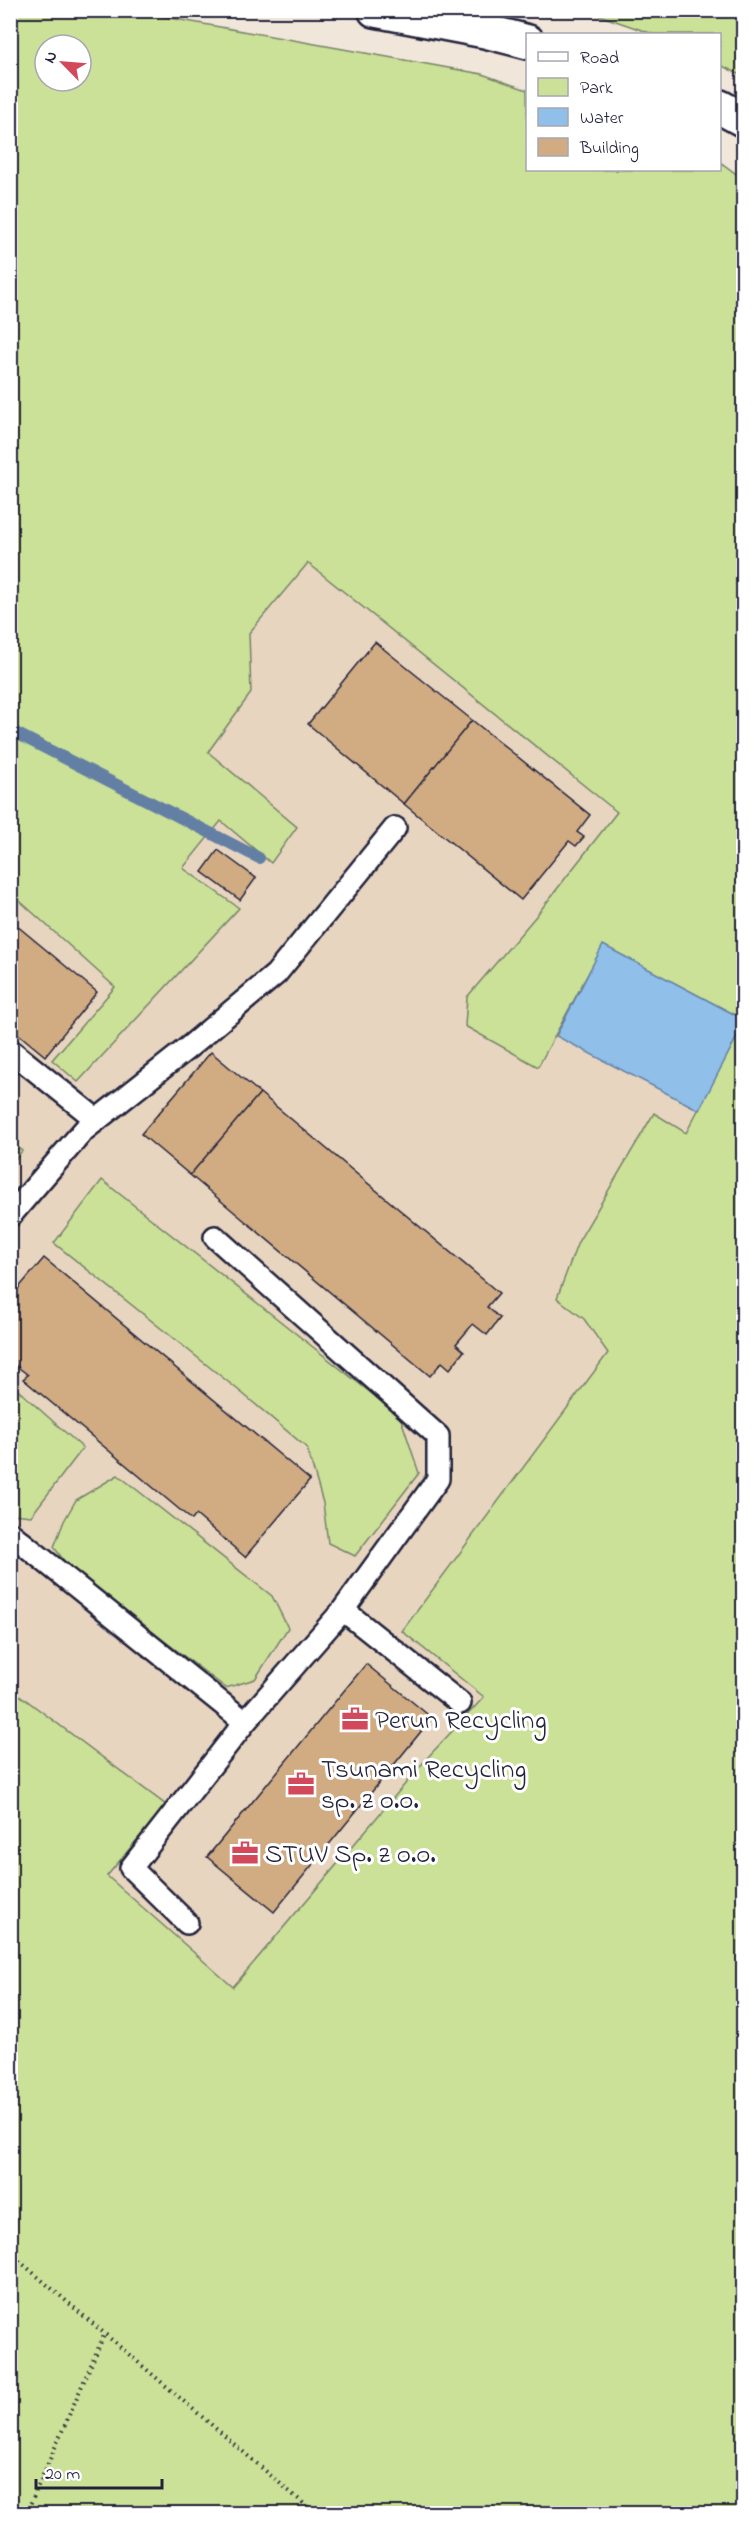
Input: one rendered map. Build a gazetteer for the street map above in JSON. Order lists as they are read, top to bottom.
{
  "places": {
    "office": ["Perun Recycling", "Tsunami Recycling sp. z o.o.", "STUV Sp. z o.o."]
  },
  "legend": [
    "Road",
    "Park",
    "Water",
    "Building"
  ],
  "scale_bar": "20 m",
  "north": "top left"
}
